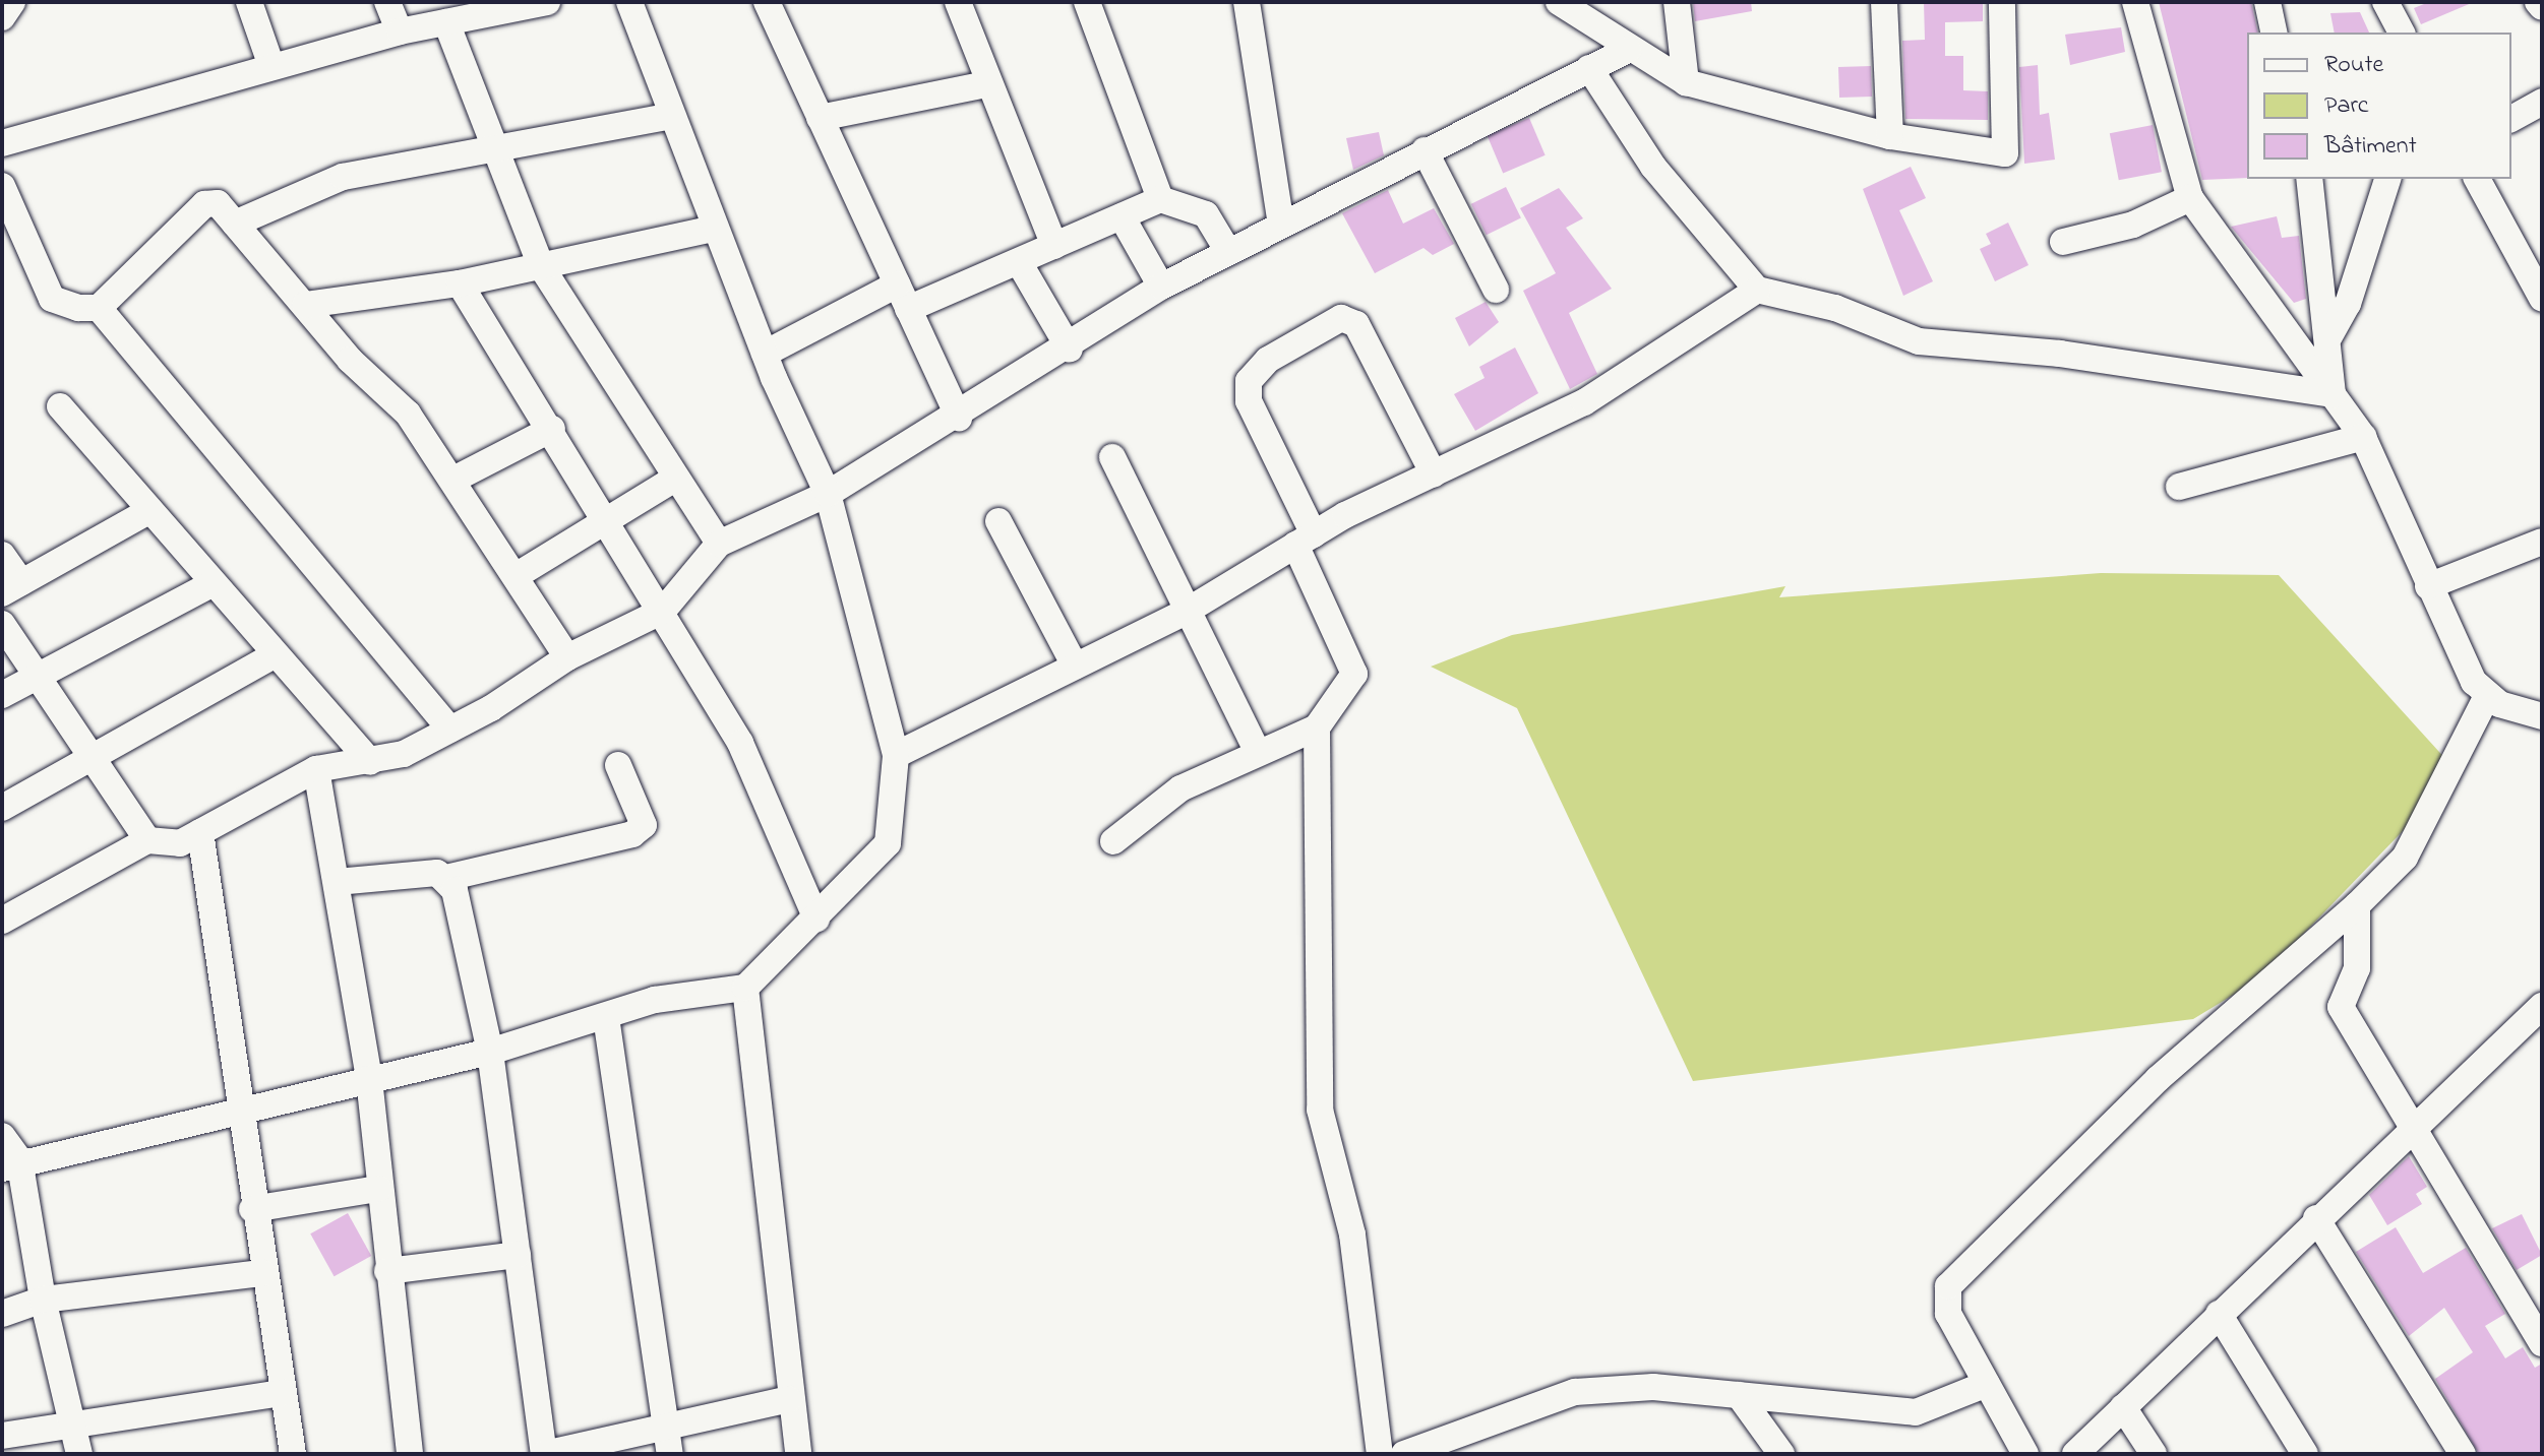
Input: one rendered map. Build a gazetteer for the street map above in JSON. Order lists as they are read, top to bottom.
{
  "legend": ["Route", "Parc", "Bâtiment"]
}
